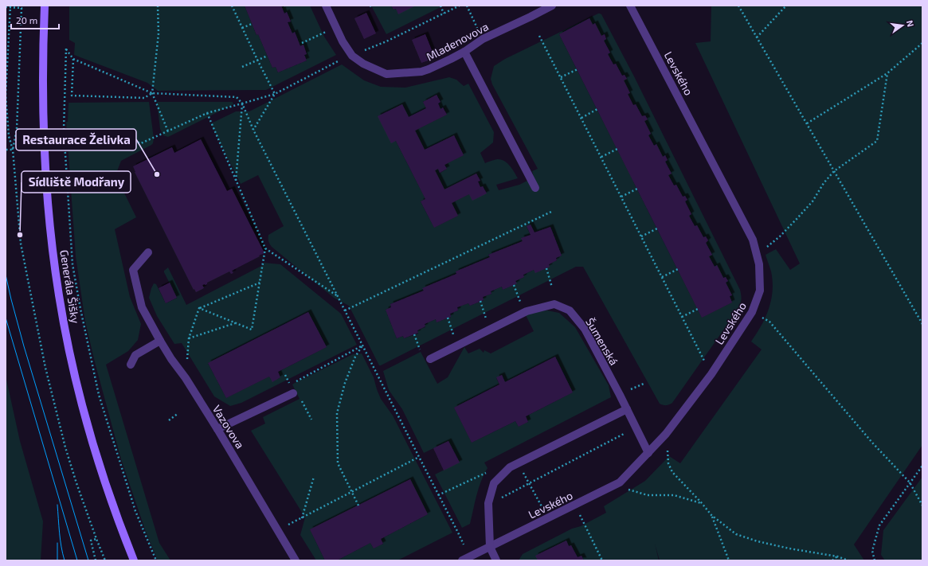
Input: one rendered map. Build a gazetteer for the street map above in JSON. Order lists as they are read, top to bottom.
{
  "streets": {
    "main road": ["Generála Šišky"],
    "street": [
      "Mladenovova",
      "Levského",
      "Šumenská",
      "Vazovova"
    ]
  },
  "crossings": [
    ["Levského", "Šumenská"]
  ],
  "places": ["Restaurace Želivka", "Sídliště Modřany"],
  "scale_bar": "20 m",
  "north": "right"
}
